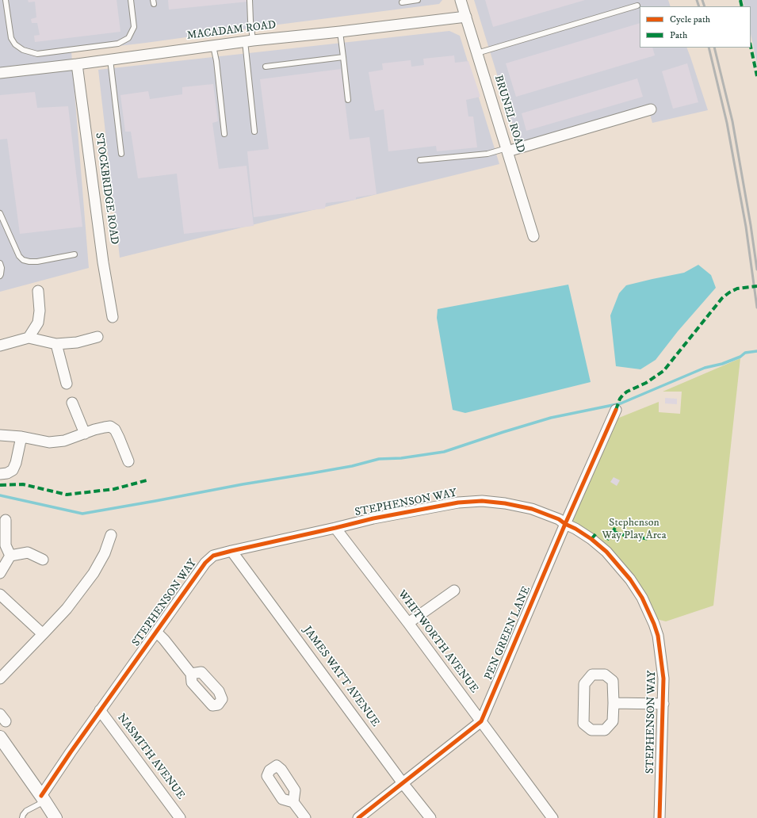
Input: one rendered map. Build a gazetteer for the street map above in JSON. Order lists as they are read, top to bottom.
{
  "streets": {
    "street": [
      "MACADAM ROAD",
      "BRUNEL ROAD",
      "STOCKBRIDGE ROAD",
      "STEPHENSON WAY",
      "PEN GREEN LANE",
      "WHITWORTH AVENUE",
      "JAMES WATT AVENUE",
      "NASMITH AVENUE"
    ]
  },
  "crossings": [
    ["MACADAM ROAD", "BRUNEL ROAD"],
    ["MACADAM ROAD", "STOCKBRIDGE ROAD"],
    ["STEPHENSON WAY", "PEN GREEN LANE"],
    ["STEPHENSON WAY", "WHITWORTH AVENUE"],
    ["STEPHENSON WAY", "JAMES WATT AVENUE"],
    ["STEPHENSON WAY", "NASMITH AVENUE"],
    ["PEN GREEN LANE", "WHITWORTH AVENUE"],
    ["PEN GREEN LANE", "JAMES WATT AVENUE"]
  ],
  "parks": ["Stephenson Way Play Area"],
  "legend": ["Cycle path", "Path"]
}
